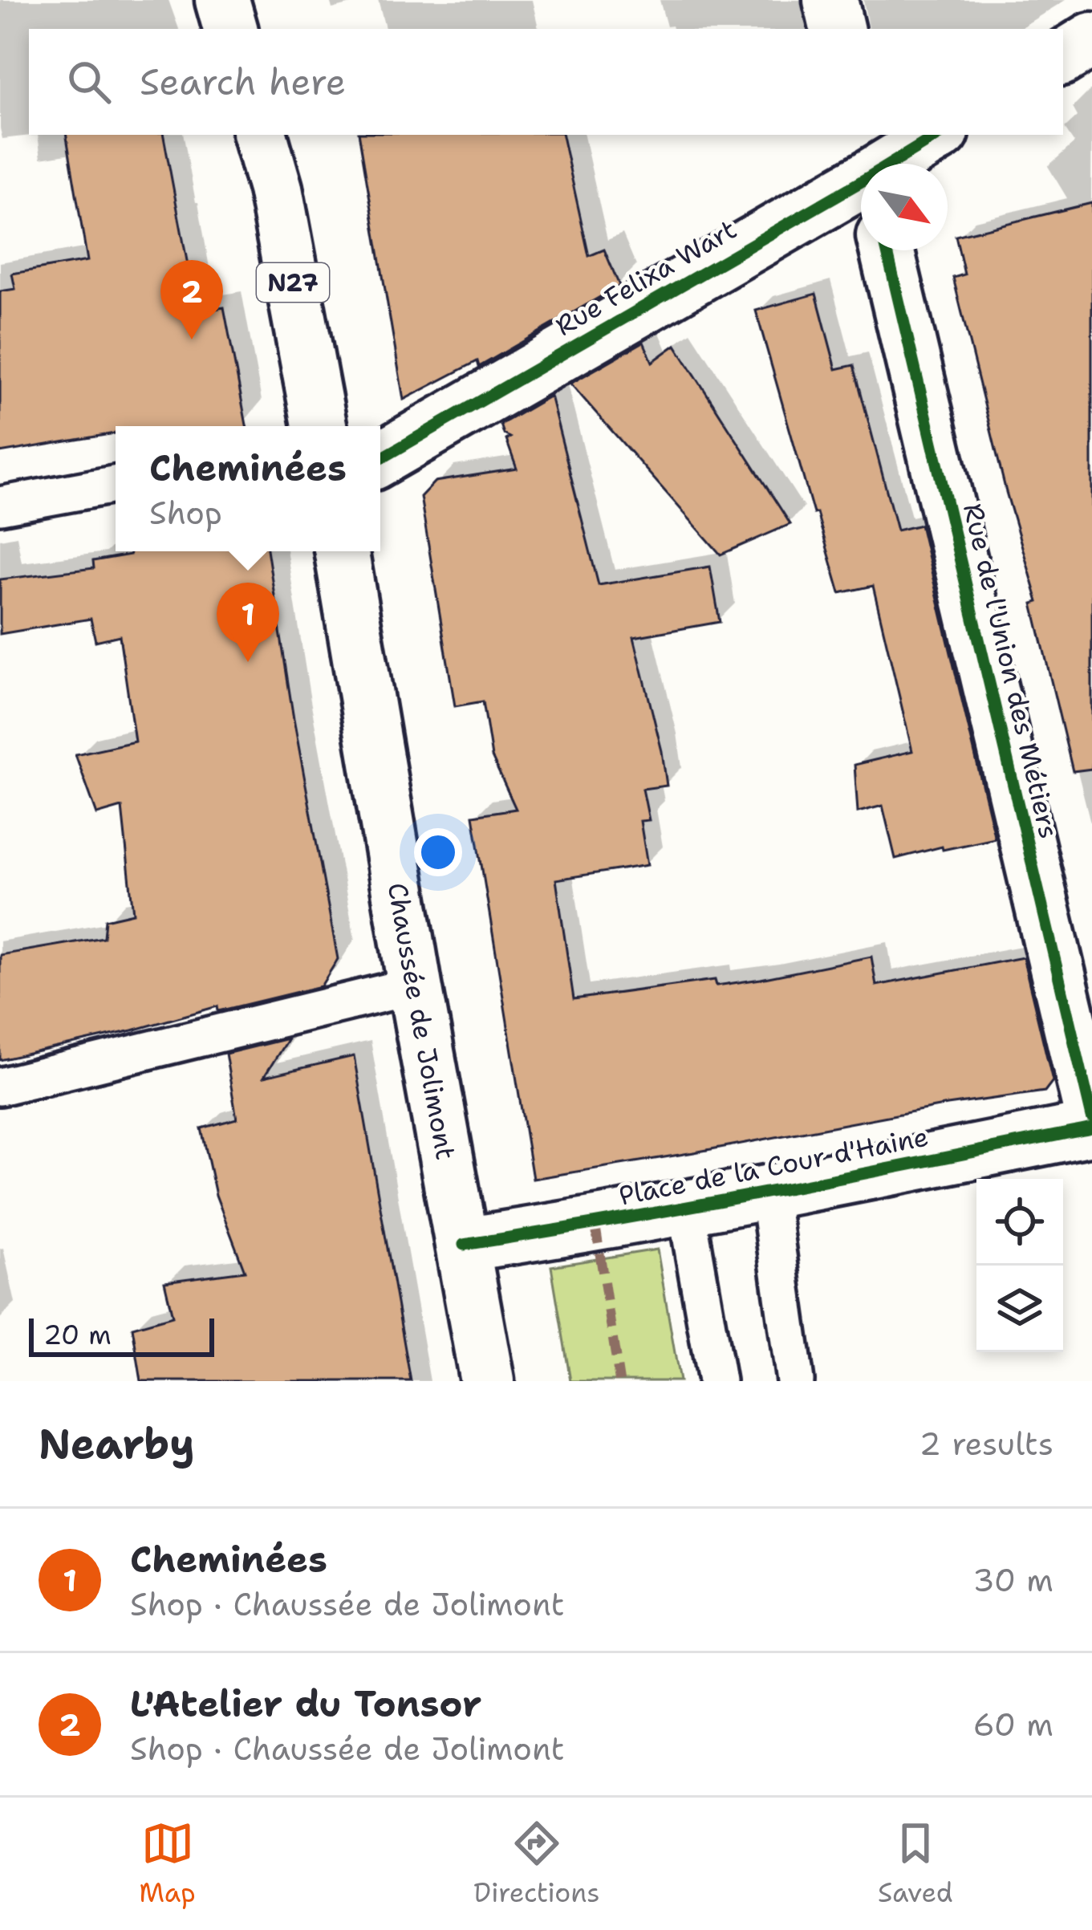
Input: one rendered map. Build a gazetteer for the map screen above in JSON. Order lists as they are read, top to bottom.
{
  "streets": {
    "street": [
      "Rue Felixa Wart",
      "N27",
      "Rue de l'Union des Métiers",
      "Chaussée de Jolimont",
      "Place de la Cour d'Haine"
    ]
  },
  "crossings": [
    ["Chaussée de Jolimont", "Place de la Cour d'Haine"]
  ],
  "scale_bar": "20 m",
  "north": "bottom right",
  "page": {
    "search": "Search here",
    "pins": ["2", "1"],
    "popup": ["Cheminées", "Shop"],
    "scale": "20 m",
    "heading": ["Nearby", "2 results"],
    "list": [
      {
        "mark": "1",
        "name": "Cheminées",
        "note": "Shop · Chaussée de Jolimont",
        "value": "30 m"
      },
      {
        "mark": "2",
        "name": "L'Atelier du Tonsor",
        "note": "Shop · Chaussée de Jolimont",
        "value": "60 m"
      }
    ],
    "nav": ["Map", "Directions", "Saved"]
  }
}
